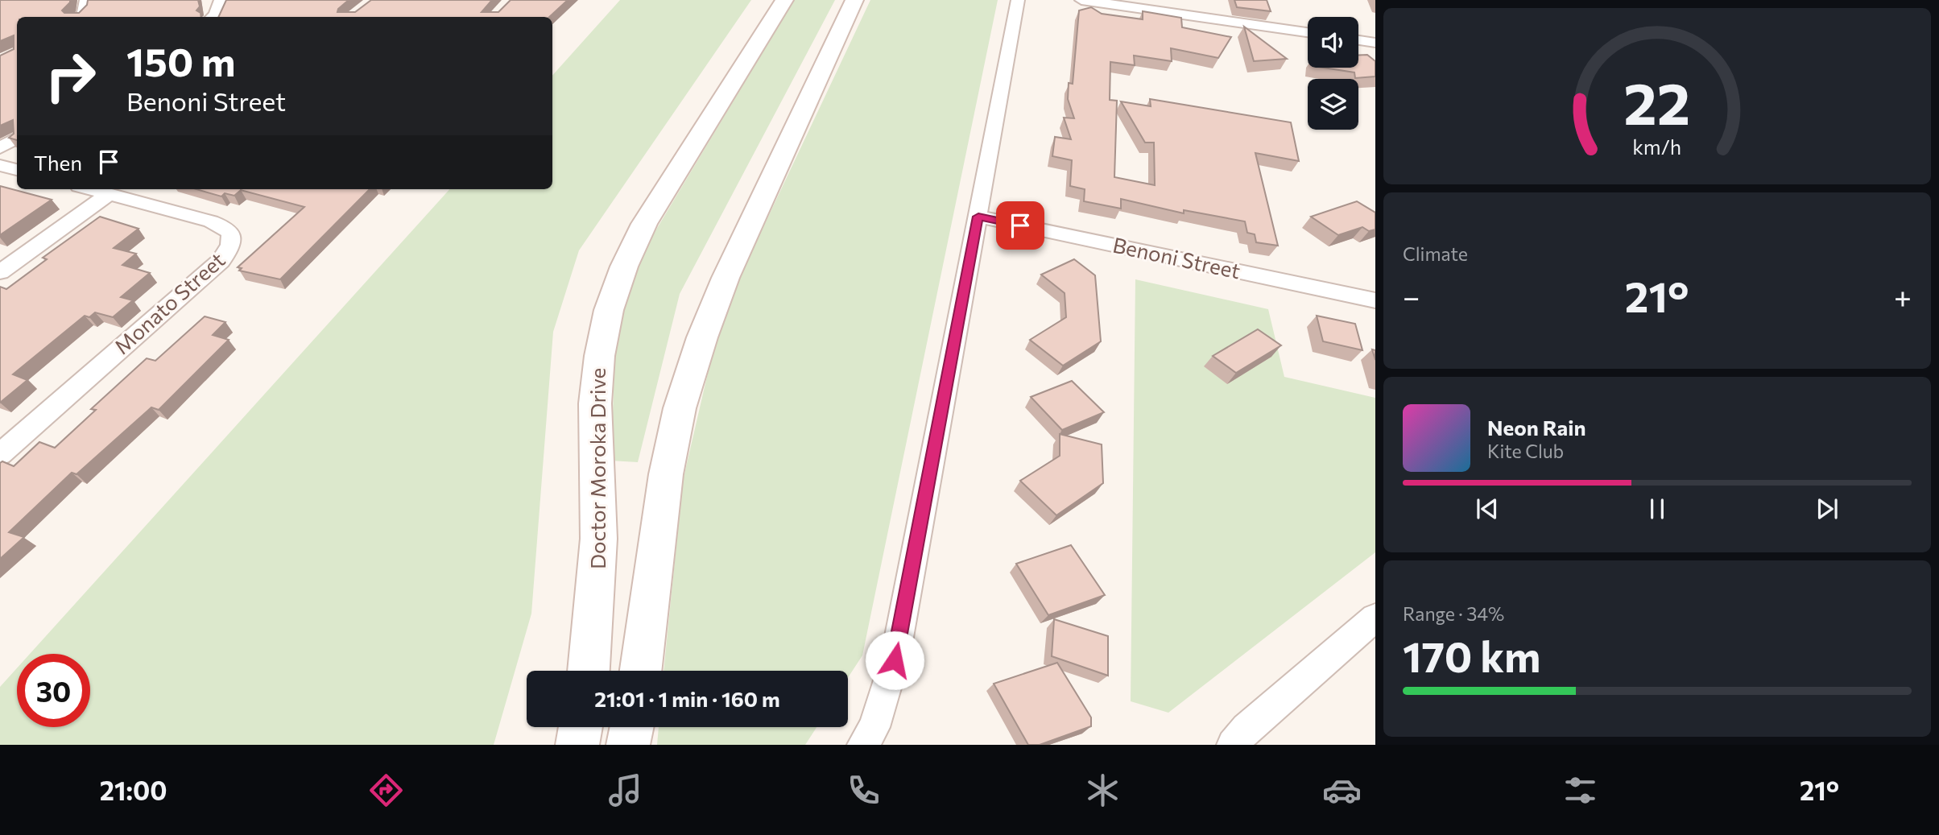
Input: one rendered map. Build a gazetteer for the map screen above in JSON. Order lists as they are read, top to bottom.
{
  "streets": {
    "street": ["Benoni Street", "Monato Street", "Doctor Moroka Drive"]
  },
  "page": {
    "turn": ["150 m", "Benoni Street"],
    "then": "Then",
    "tile": [
      "Climate",
      ["Range · 34%", "170 km"]
    ],
    "heat": ["−", "21°", "+"],
    "song": ["Neon Rain", "Kite Club"],
    "limit": "30",
    "trip": "21:01 · 1 min · 160 m",
    "tabs": ["21:00", "21°"],
    "gauge": ["22", "km/h"]
  }
}
